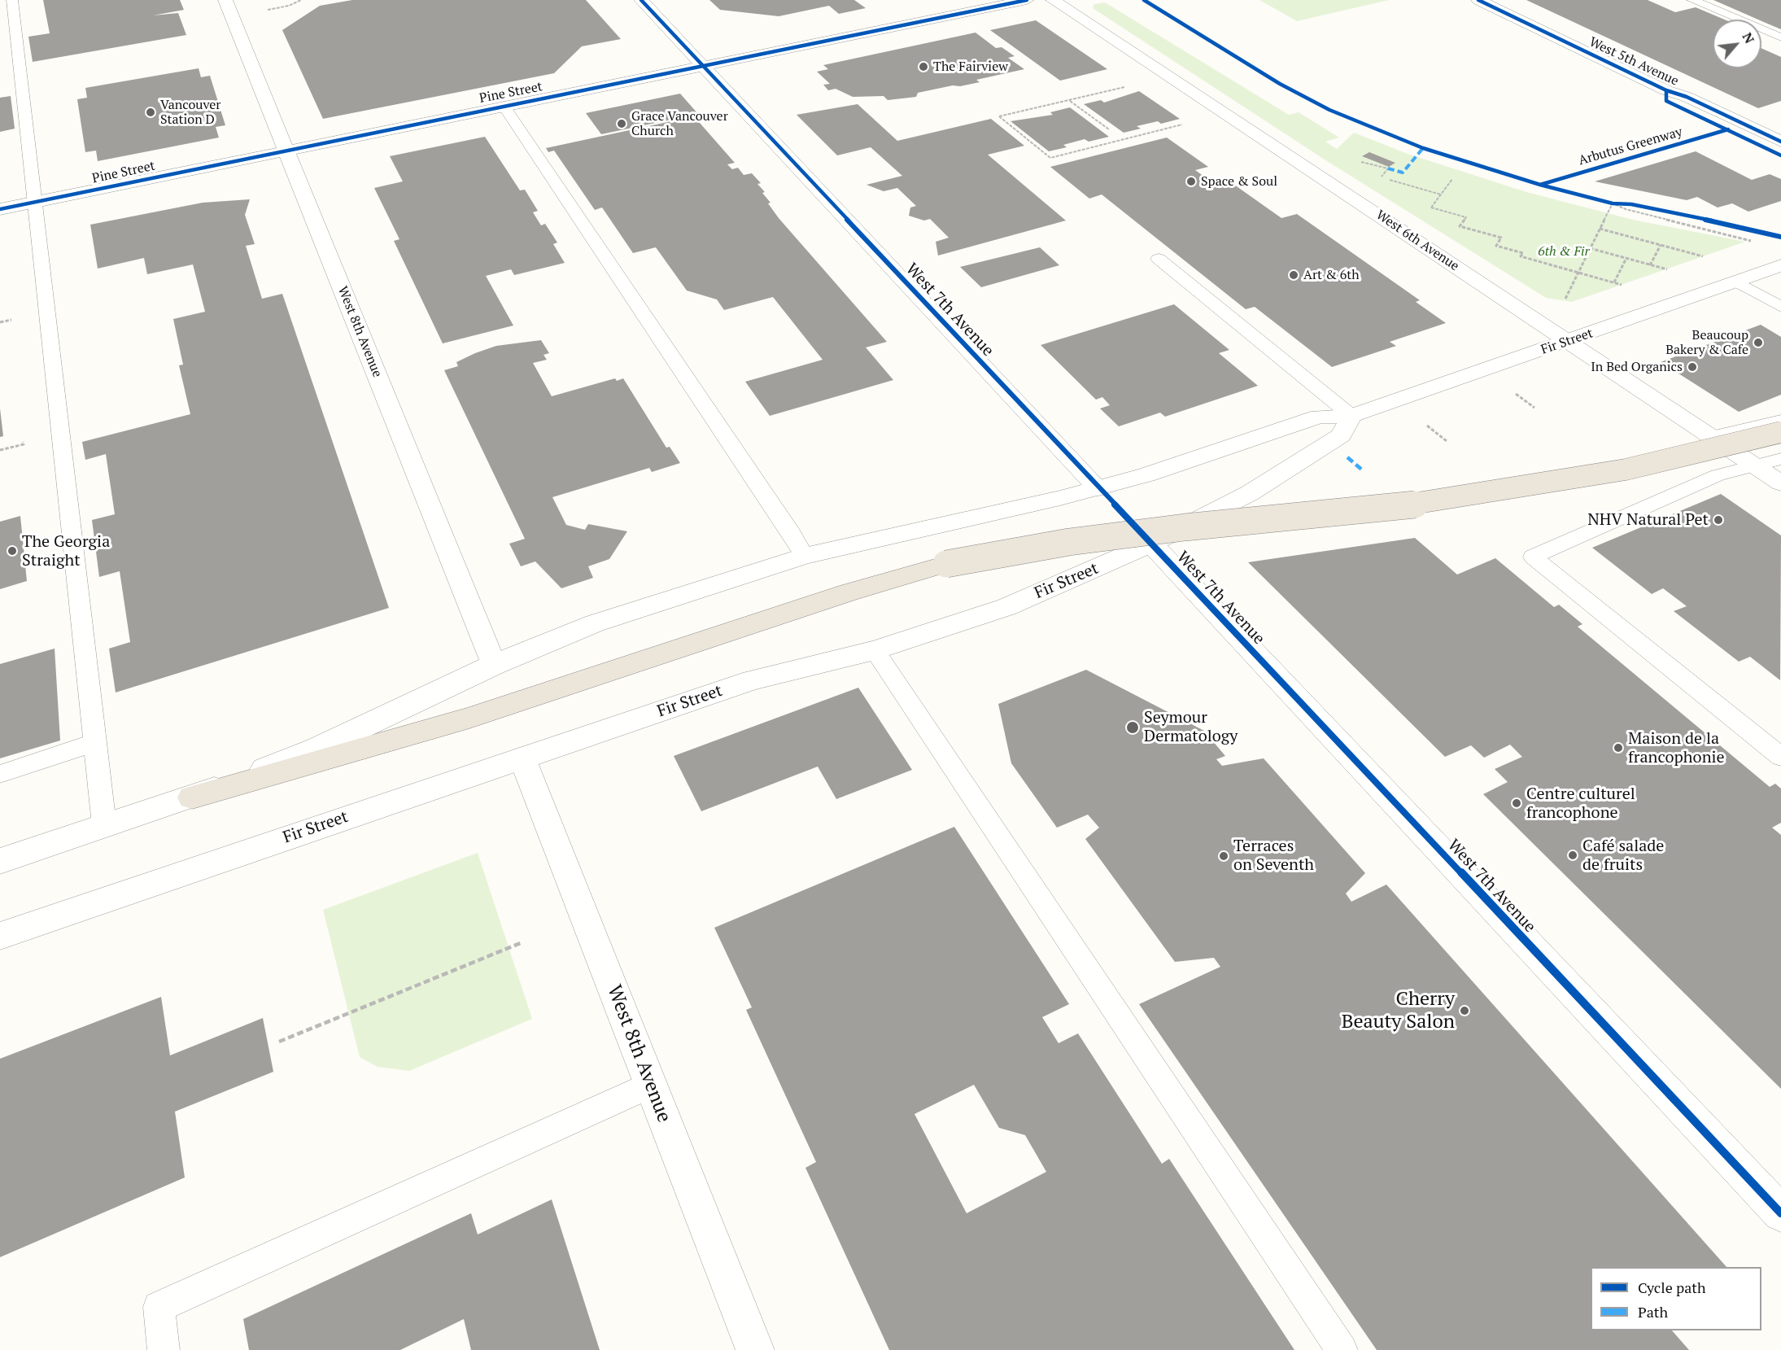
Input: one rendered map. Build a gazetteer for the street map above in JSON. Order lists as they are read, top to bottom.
{
  "streets": {
    "street": [
      "West 5th Avenue",
      "Pine Street",
      "West 6th Avenue",
      "West 7th Avenue",
      "West 8th Avenue",
      "Fir Street"
    ],
    "cycle path": ["Arbutus Greenway"]
  },
  "crossings": [
    ["Pine Street", "West 7th Avenue"],
    ["Pine Street", "West 8th Avenue"],
    ["West 6th Avenue", "Fir Street"],
    ["West 7th Avenue", "Fir Street"],
    ["West 8th Avenue", "Fir Street"]
  ],
  "parks": ["6th & Fir"],
  "places": [
    "The Fairview",
    "Vancouver Station D",
    "Grace Vancouver Church",
    "Space & Soul",
    "Art & 6th",
    "Beaucoup Bakery & Cafe",
    "In Bed Organics",
    "NHV Natural Pet",
    "The Georgia Straight",
    "Seymour Dermatology",
    "Maison de la francophonie",
    "Centre culturel francophone",
    "Café salade de fruits",
    "Terraces on Seventh",
    "Cherry Beauty Salon"
  ],
  "legend": ["Cycle path", "Path"],
  "north": "top right"
}
